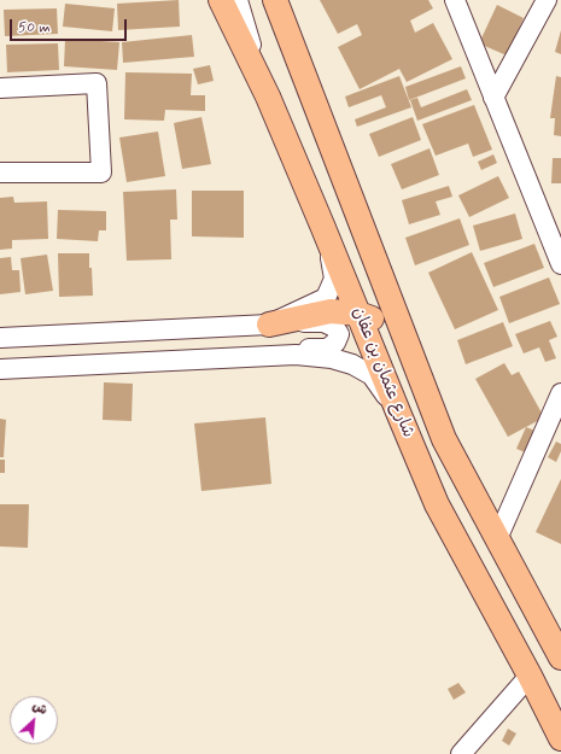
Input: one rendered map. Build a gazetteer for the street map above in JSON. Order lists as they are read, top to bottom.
{
  "streets": {
    "main road": ["شارع عثمان بن عفان"]
  },
  "scale_bar": "50 m",
  "north": "top right"
}
